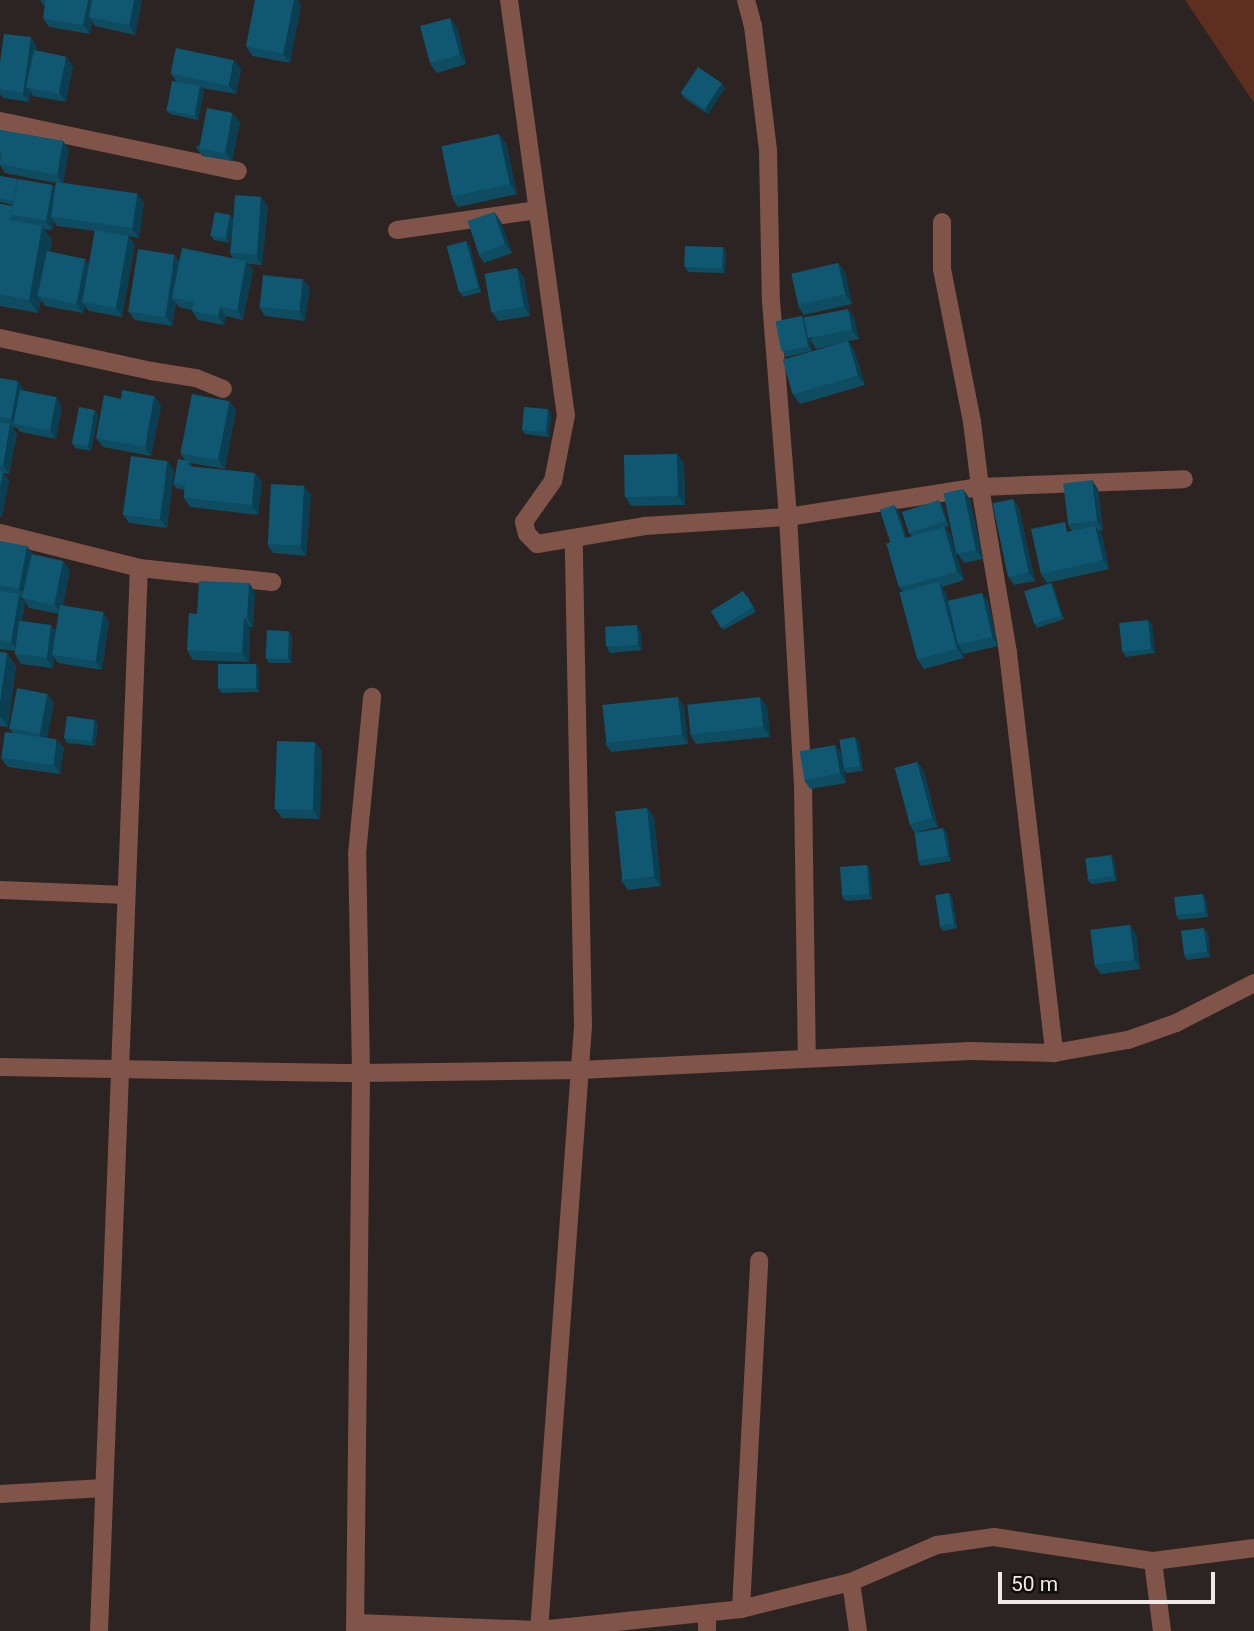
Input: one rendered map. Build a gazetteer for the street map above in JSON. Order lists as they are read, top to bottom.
{
  "scale_bar": "50 m"
}
